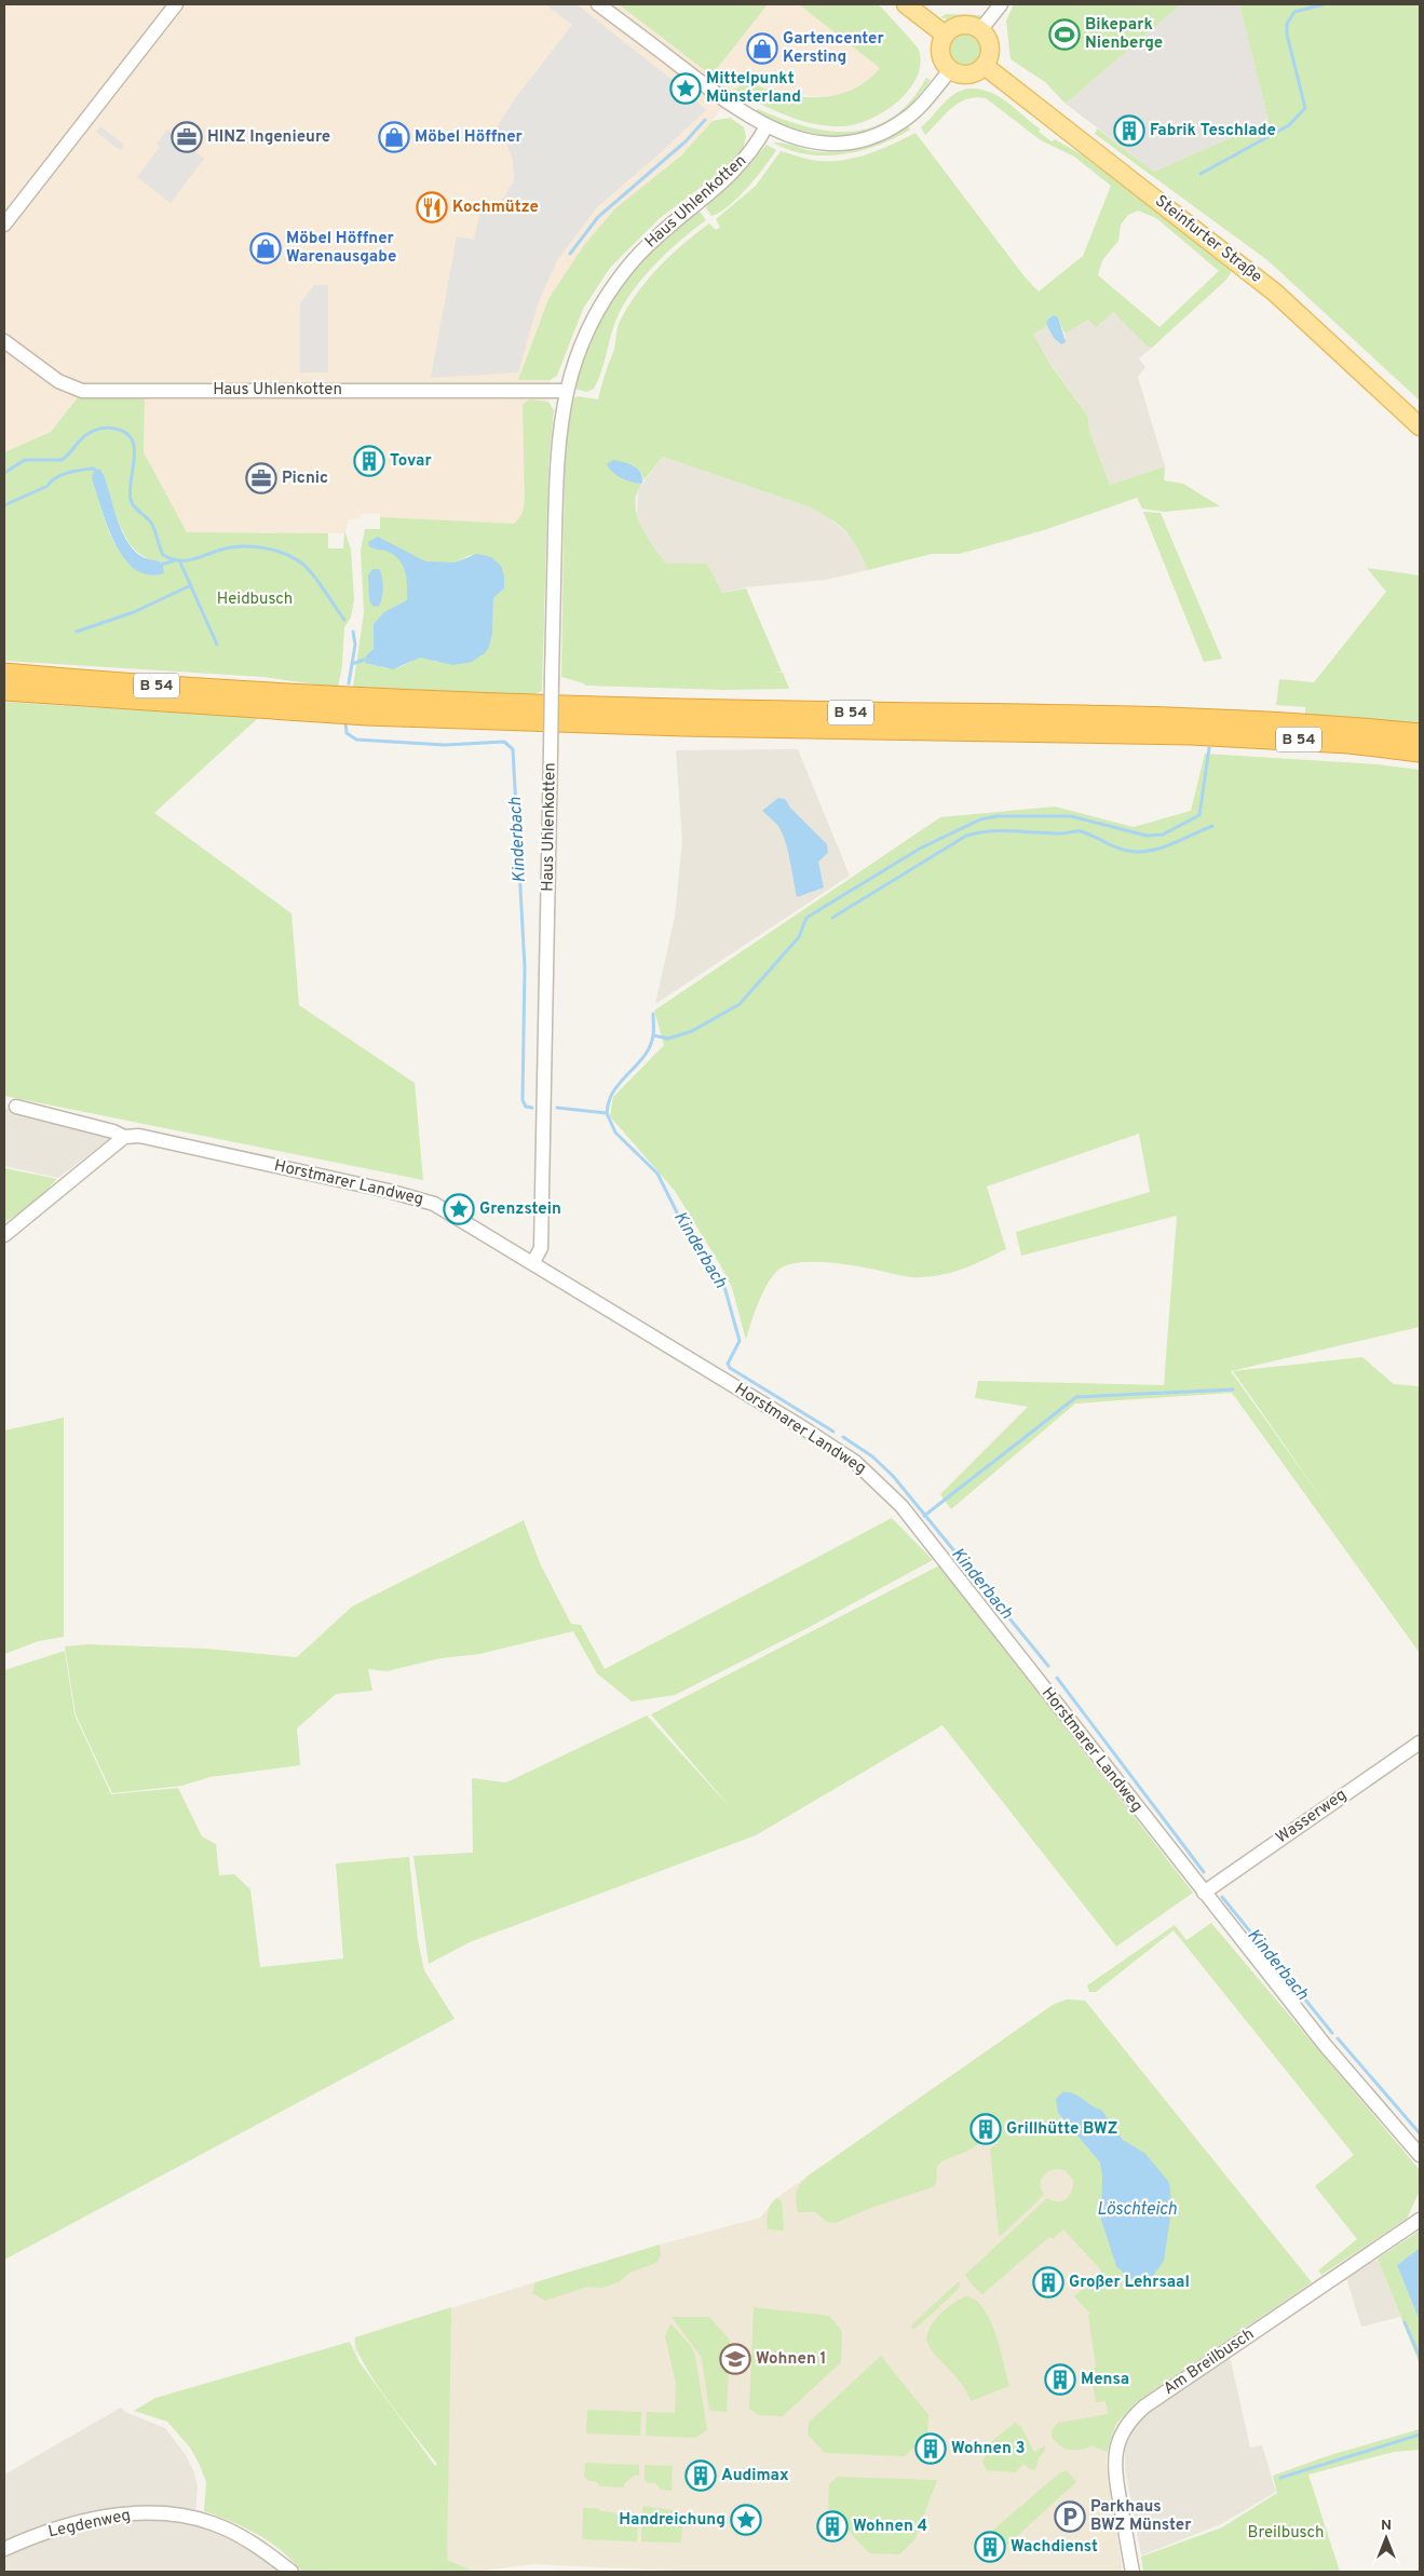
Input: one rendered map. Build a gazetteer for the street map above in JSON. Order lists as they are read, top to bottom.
{
  "streets": {
    "highway": ["B 54"],
    "main road": ["Steinfurter Straße"],
    "street": [
      "Haus Uhlenkotten",
      "Horstmarer Landweg",
      "Wasserweg",
      "Am Breilbusch",
      "Legdenweg"
    ]
  },
  "crossings": [
    ["Haus Uhlenkotten", "Horstmarer Landweg"],
    ["Horstmarer Landweg", "Wasserweg"]
  ],
  "water": ["Kinderbach", "Löschteich"],
  "parks": ["Heidbusch", "Breilbusch"],
  "places": {
    "sports": ["Bikepark Nienberge"],
    "shop": ["Gartencenter Kersting", "Möbel Höffner", "Möbel Höffner Warenausgabe"],
    "place": ["Mittelpunkt Münsterland", "Grenzstein", "Handreichung"],
    "building": [
      "Fabrik Teschlade",
      "Tovar",
      "Grillhütte BWZ",
      "Großer Lehrsaal",
      "Mensa",
      "Wohnen 3",
      "Audimax",
      "Wohnen 4",
      "Wachdienst"
    ],
    "office": ["HINZ Ingenieure", "Picnic"],
    "restaurant": ["Kochmütze"],
    "school or university": ["Wohnen 1"],
    "parking": ["Parkhaus BWZ Münster"]
  },
  "north": "top"
}
